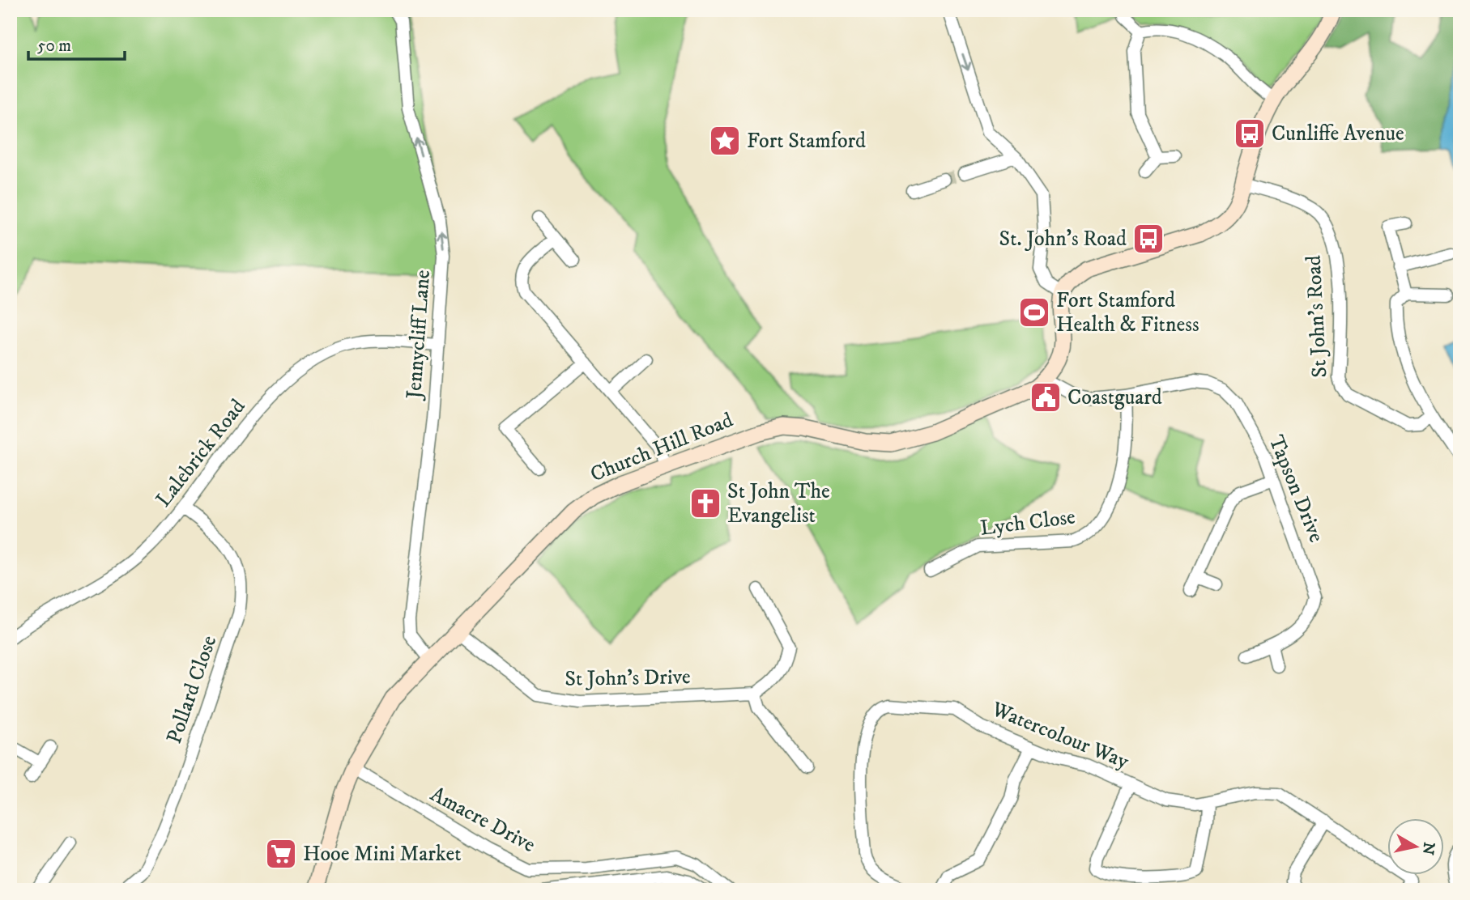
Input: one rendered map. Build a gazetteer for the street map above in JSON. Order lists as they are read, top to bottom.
{
  "streets": {
    "street": [
      "St John's Road",
      "Jennycliff Lane",
      "Church Hill Road",
      "Lalebrick Road",
      "Tapson Drive",
      "Lych Close",
      "St John's Drive",
      "Pollard Close",
      "Watercolour Way",
      "Amacre Drive"
    ]
  },
  "crossings": [
    ["Jennycliff Lane", "Church Hill Road"],
    ["Jennycliff Lane", "Lalebrick Road"],
    ["Church Hill Road", "Tapson Drive"],
    ["Church Hill Road", "St John's Drive"],
    ["Church Hill Road", "Amacre Drive"],
    ["Lalebrick Road", "Pollard Close"],
    ["Tapson Drive", "Lych Close"]
  ],
  "one_way": ["Jennycliff Lane"],
  "places": {
    "bus stop": ["Cunliffe Avenue", "St. John's Road"],
    "place": ["Fort Stamford"],
    "sports": ["Fort Stamford Health & Fitness"],
    "public building": ["Coastguard"],
    "church": ["St John The Evangelist"],
    "supermarket": ["Hooe Mini Market"]
  },
  "scale_bar": "50 m",
  "north": "right"
}
